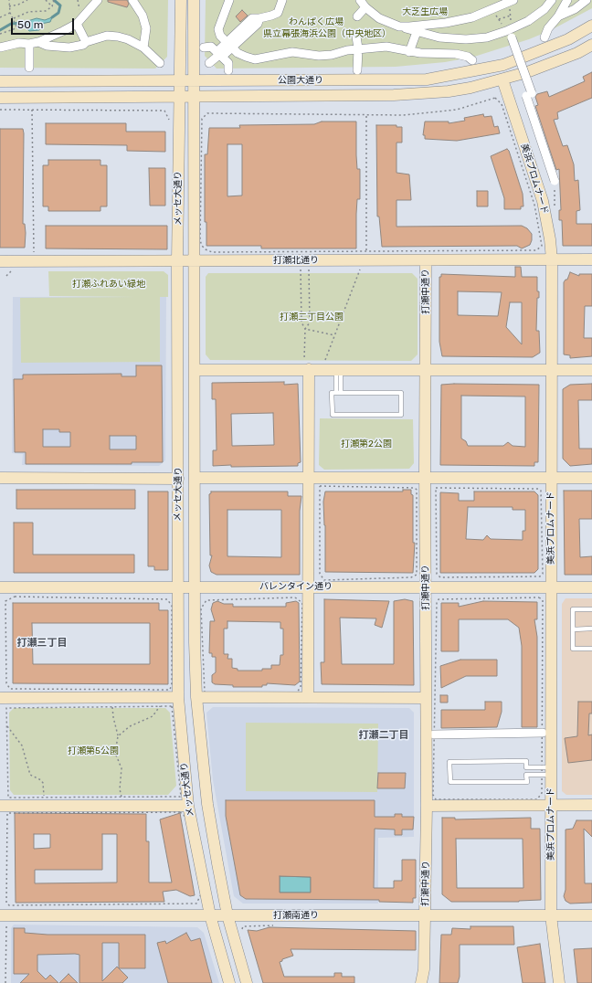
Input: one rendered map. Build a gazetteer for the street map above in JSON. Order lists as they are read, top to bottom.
{
  "streets": {
    "street": [
      "公園大通り",
      "美浜プロムナード",
      "メッセ大通り",
      "打瀬北通り",
      "打瀬中通り",
      "バレンタイン通り",
      "打瀬南通り"
    ]
  },
  "crossings": [
    ["公園大通り", "美浜プロムナード"],
    ["公園大通り", "メッセ大通り"],
    ["美浜プロムナード", "打瀬北通り"],
    ["美浜プロムナード", "バレンタイン通り"],
    ["美浜プロムナード", "打瀬南通り"],
    ["メッセ大通り", "打瀬北通り"],
    ["メッセ大通り", "バレンタイン通り"],
    ["メッセ大通り", "打瀬南通り"],
    ["打瀬北通り", "打瀬中通り"],
    ["打瀬中通り", "バレンタイン通り"],
    ["打瀬中通り", "打瀬南通り"]
  ],
  "districts": ["打瀬三丁目", "打瀬二丁目"],
  "parks": [
    "大芝生広場",
    "わんぱく広場",
    "県立幕張海浜公園（中央地区）",
    "打瀬ふれあい緑地",
    "打瀬二丁目公園",
    "打瀬第2公園",
    "打瀬第5公園"
  ],
  "scale_bar": "50 m"
}
